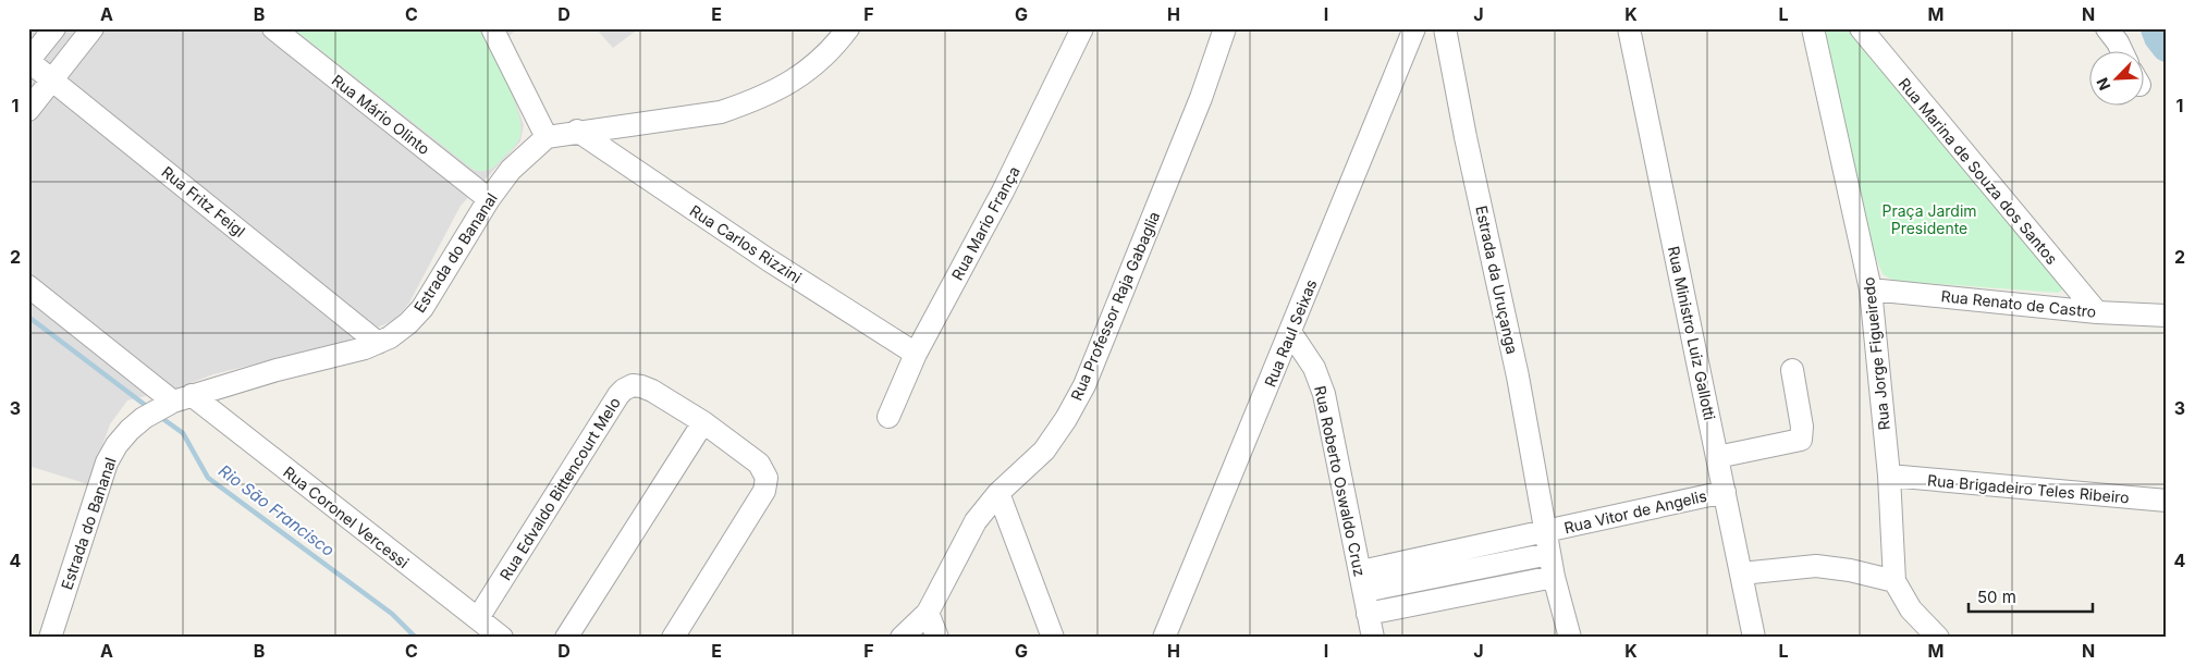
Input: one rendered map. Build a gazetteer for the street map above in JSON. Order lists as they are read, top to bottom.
{
  "streets": {
    "street": [
      "Rua Mário Olinto",
      "Rua Marina de Souza dos Santos",
      "Rua Fritz Feigl",
      "Rua Mario França",
      "Rua Carlos Rizzini",
      "Estrada do Bananal",
      "Estrada da Uruçanga",
      "Rua Renato de Castro",
      "Rua Professor Raja Gabaglia",
      "Rua Raul Seixas",
      "Rua Ministro Luiz Gallotti",
      "Rua Jorge Figueiredo",
      "Rua Roberto Oswaldo Cruz",
      "Rua Edvaldo Bittencourt Melo",
      "Rua Brigadeiro Teles Ribeiro",
      "Rua Vitor de Angelis",
      "Rua Coronel Vercessi"
    ]
  },
  "crossings": [
    ["Rua Mário Olinto", "Estrada do Bananal"],
    ["Rua Marina de Souza dos Santos", "Rua Renato de Castro"],
    ["Rua Fritz Feigl", "Estrada do Bananal"],
    ["Rua Mario França", "Rua Carlos Rizzini"],
    ["Rua Carlos Rizzini", "Estrada do Bananal"],
    ["Estrada do Bananal", "Rua Coronel Vercessi"],
    ["Estrada da Uruçanga", "Rua Vitor de Angelis"],
    ["Rua Renato de Castro", "Rua Jorge Figueiredo"],
    ["Rua Raul Seixas", "Rua Roberto Oswaldo Cruz"],
    ["Rua Ministro Luiz Gallotti", "Rua Vitor de Angelis"],
    ["Rua Jorge Figueiredo", "Rua Brigadeiro Teles Ribeiro"],
    ["Rua Edvaldo Bittencourt Melo", "Rua Coronel Vercessi"]
  ],
  "water": ["Rio São Francisco"],
  "parks": ["Praça Jardim Presidente"],
  "scale_bar": "50 m",
  "north": "bottom left",
  "grid": {
    "columns": [
      "A",
      "B",
      "C",
      "D",
      "E",
      "F",
      "G",
      "H",
      "I",
      "J",
      "K",
      "L",
      "M",
      "N"
    ],
    "rows": [
      "1",
      "2",
      "3",
      "4"
    ]
  }
}
